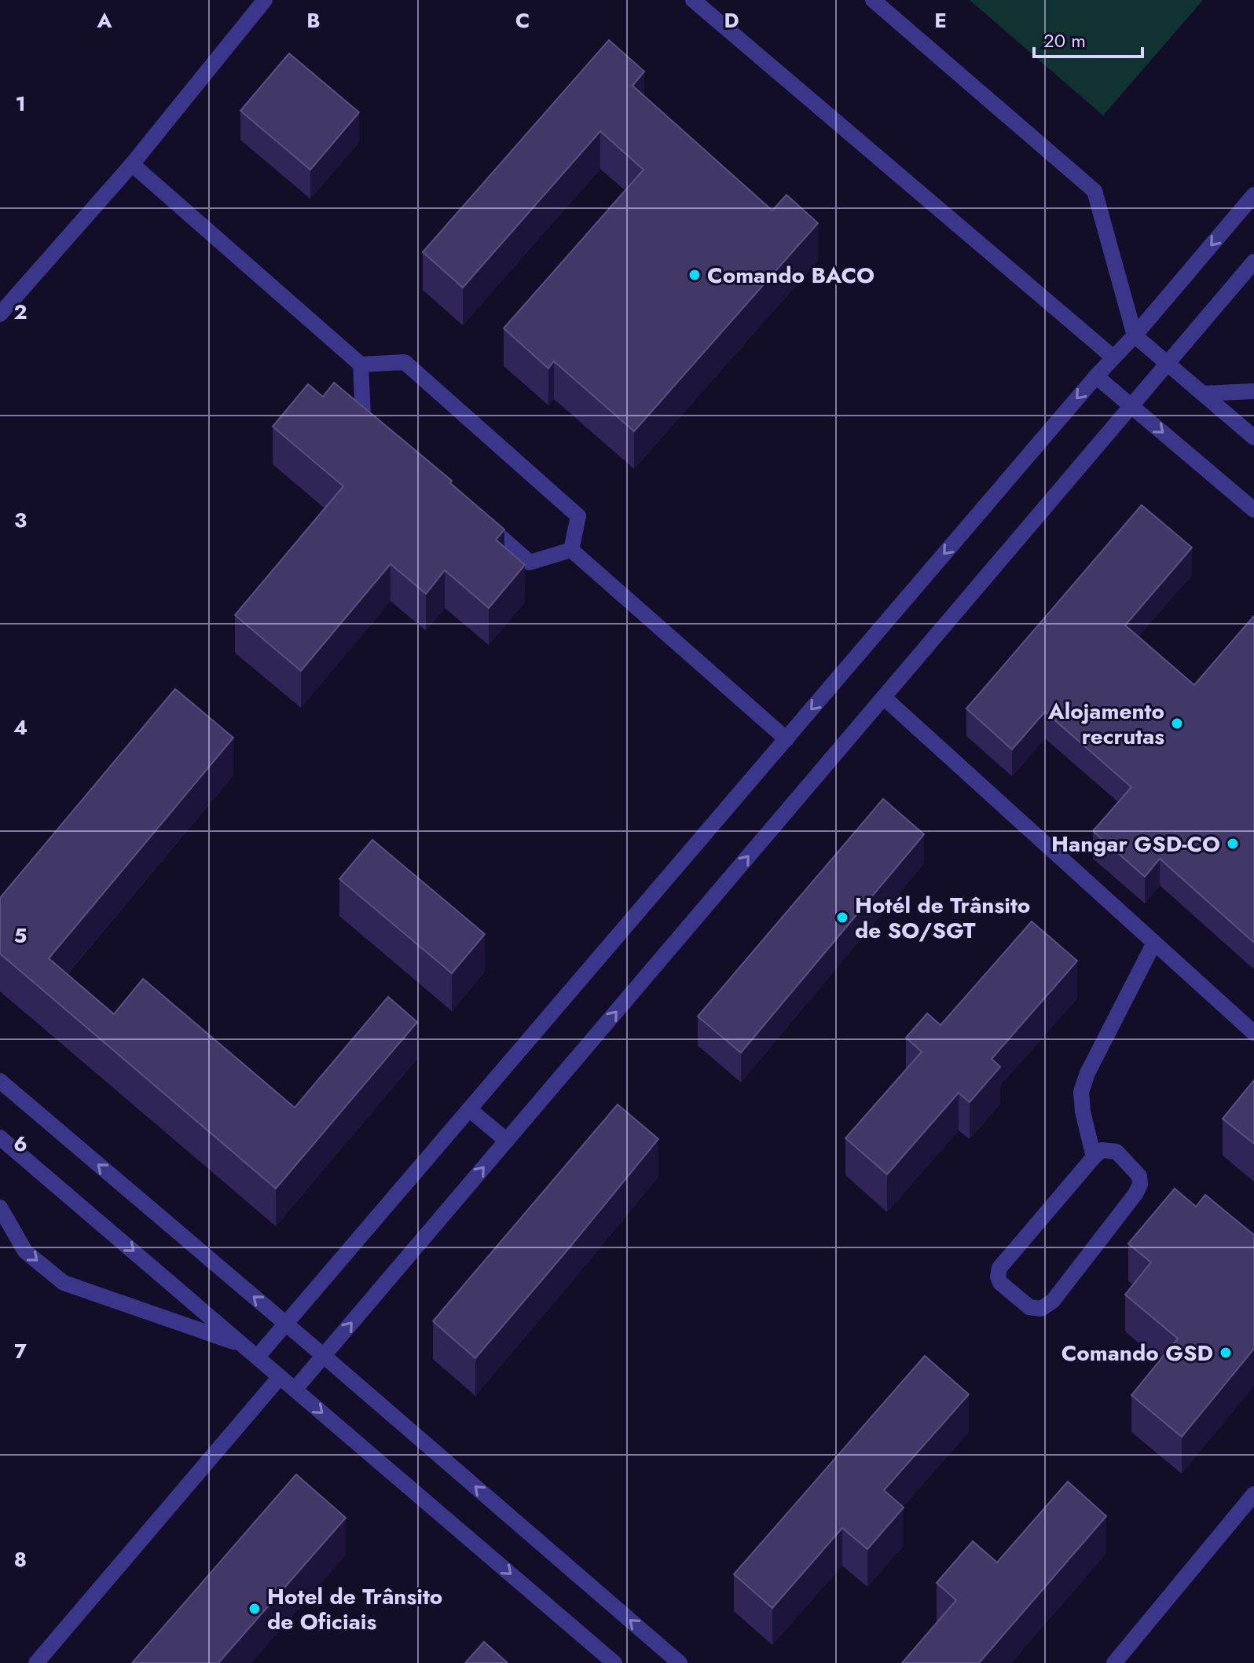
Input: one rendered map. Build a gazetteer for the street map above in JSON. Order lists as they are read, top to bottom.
{
  "places": [
    "Comando BACO",
    "Alojamento recrutas",
    "Hangar GSD-CO",
    "Hotél de Trânsito de SO/SGT",
    "Comando GSD",
    "Hotel de Trânsito de Oficiais"
  ],
  "scale_bar": "20 m",
  "grid": {
    "columns": [
      "A",
      "B",
      "C",
      "D",
      "E"
    ],
    "rows": [
      "1",
      "2",
      "3",
      "4",
      "5",
      "6",
      "7",
      "8"
    ]
  }
}
